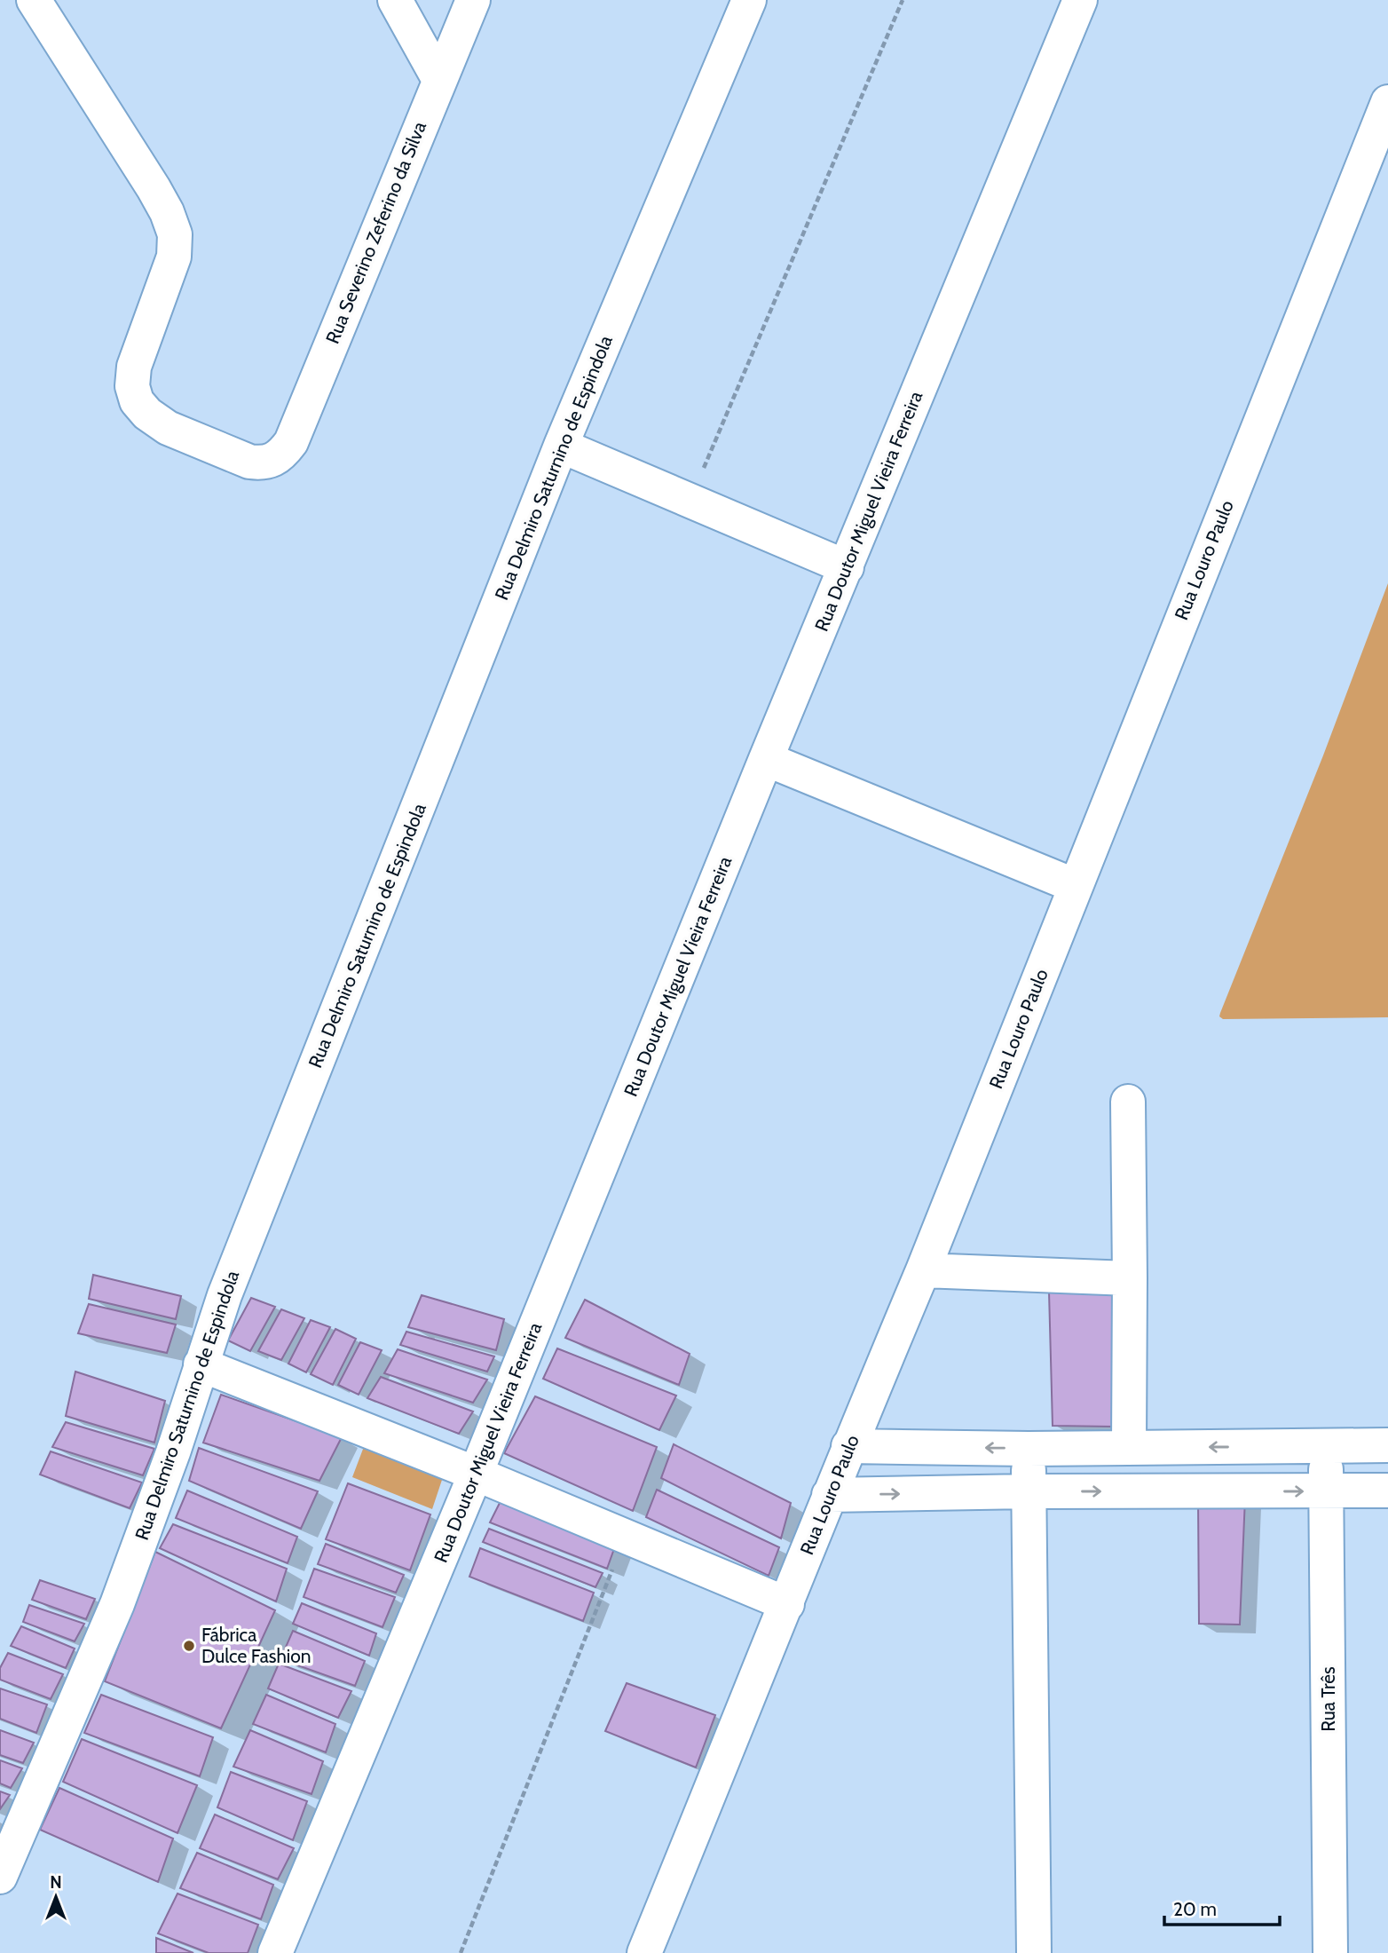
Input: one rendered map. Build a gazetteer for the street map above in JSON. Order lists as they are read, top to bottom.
{
  "streets": {
    "street": [
      "Rua Severino Zeferino da Silva",
      "Rua Delmiro Saturnino de Espindola",
      "Rua Doutor Miguel Vieira Ferreira",
      "Rua Louro Paulo",
      "Rua Três"
    ]
  },
  "places": ["Fábrica Dulce Fashion"],
  "scale_bar": "20 m",
  "north": "top"
}
